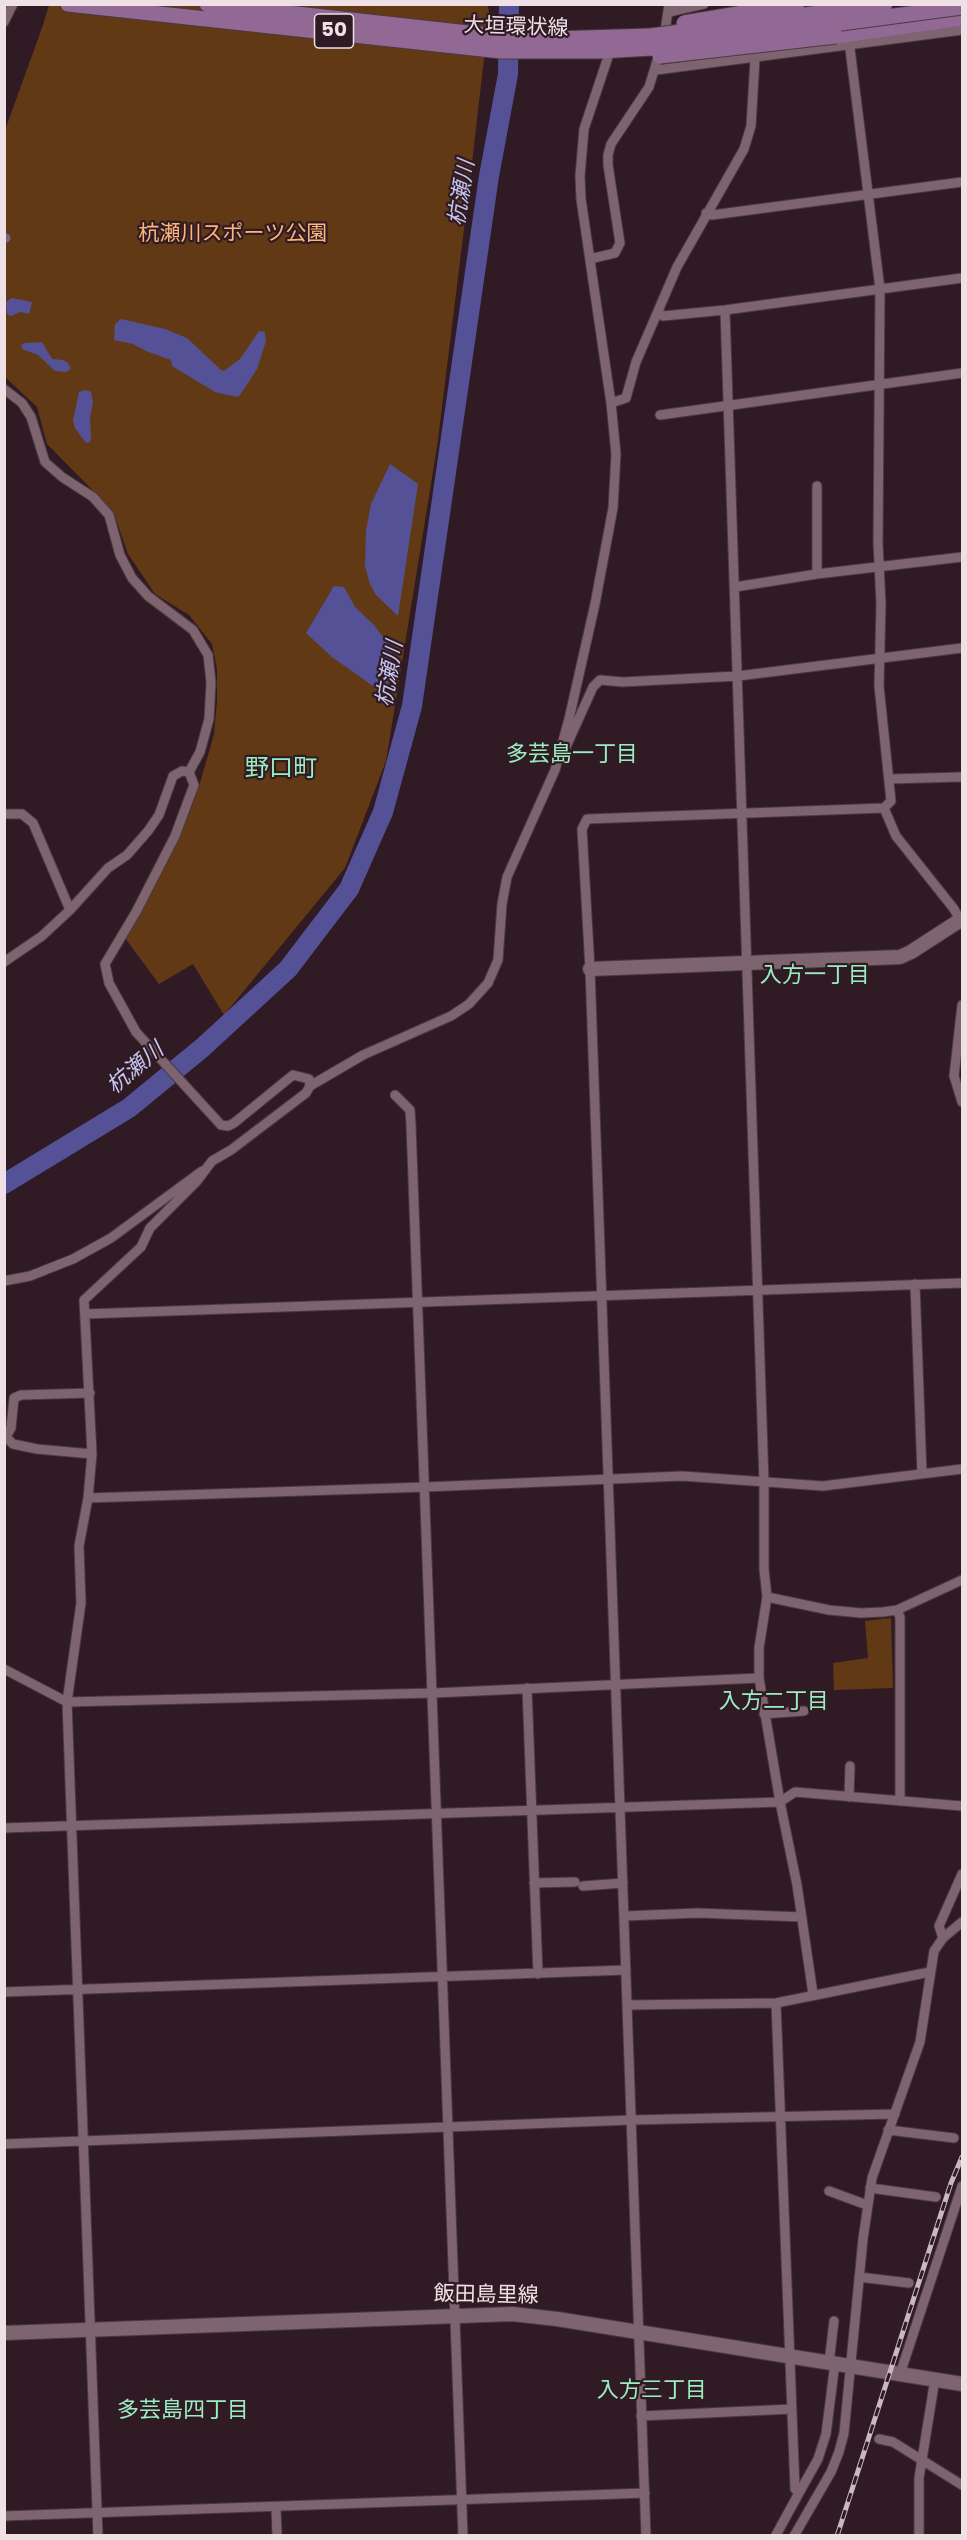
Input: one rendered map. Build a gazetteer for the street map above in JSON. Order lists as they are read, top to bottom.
{
  "streets": {
    "main road": ["大垣環状線", "50", "飯田島里線"]
  },
  "crossings": [
    ["大垣環状線", "50"]
  ],
  "districts": [
    "多芸島一丁目",
    "野口町",
    "入方一丁目",
    "入方二丁目",
    "入方三丁目",
    "多芸島四丁目"
  ],
  "water": ["杭瀬川"],
  "parks": ["杭瀬川スポーツ公園"]
}
